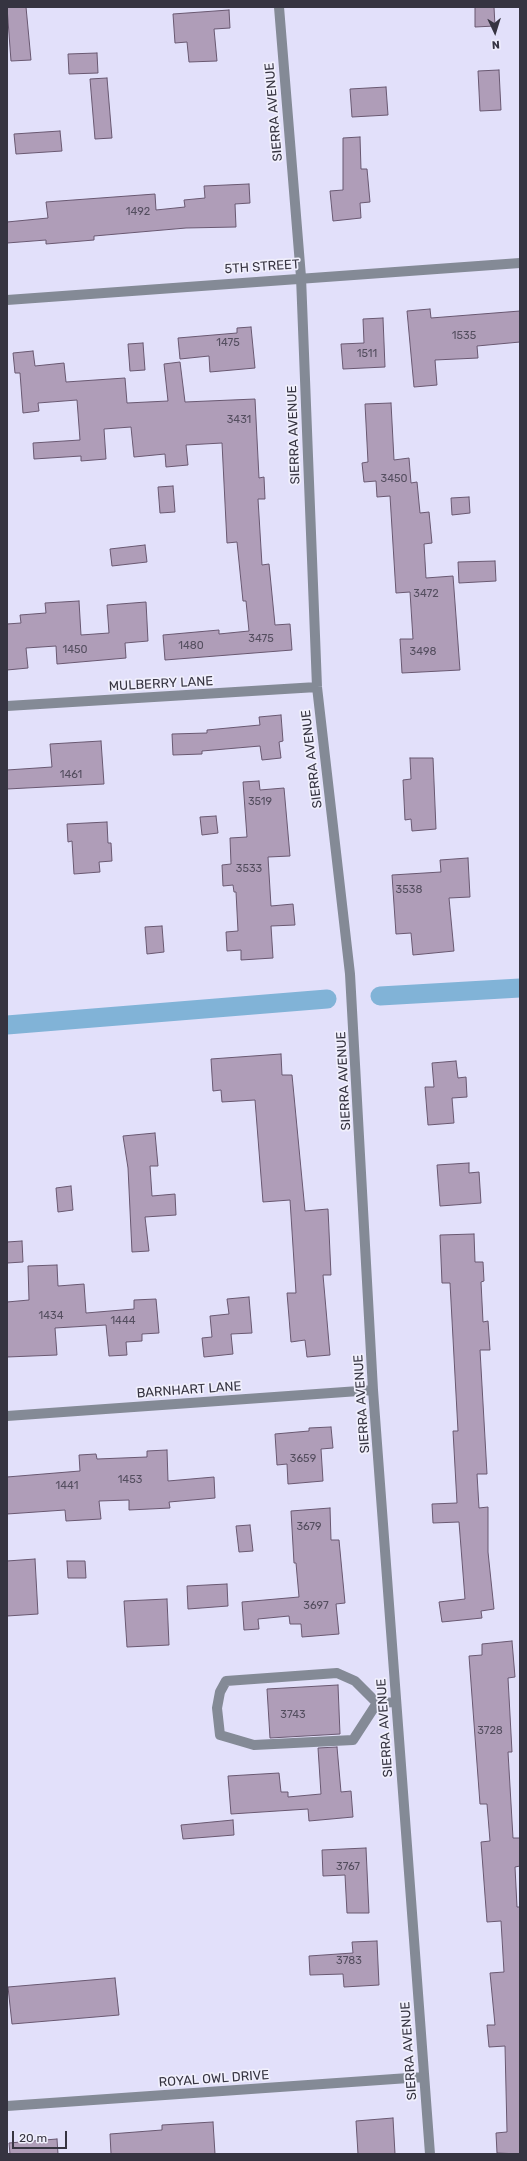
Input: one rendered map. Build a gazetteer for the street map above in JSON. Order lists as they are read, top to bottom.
{
  "streets": {
    "street": [
      "SIERRA AVENUE",
      "5TH STREET",
      "MULBERRY LANE",
      "BARNHART LANE",
      "ROYAL OWL DRIVE"
    ]
  },
  "crossings": [
    ["SIERRA AVENUE", "5TH STREET"],
    ["SIERRA AVENUE", "MULBERRY LANE"],
    ["SIERRA AVENUE", "BARNHART LANE"],
    ["SIERRA AVENUE", "ROYAL OWL DRIVE"]
  ],
  "house_numbers": [
    "1492",
    "1535",
    "1475",
    "1511",
    "3431",
    "3450",
    "3472",
    "3475",
    "1480",
    "1450",
    "3498",
    "1461",
    "3519",
    "3533",
    "3538",
    "1434",
    "1444",
    "3659",
    "1453",
    "1441",
    "3679",
    "3697",
    "3743",
    "3728",
    "3767",
    "3783"
  ],
  "scale_bar": "20 m",
  "north": "bottom"
}
